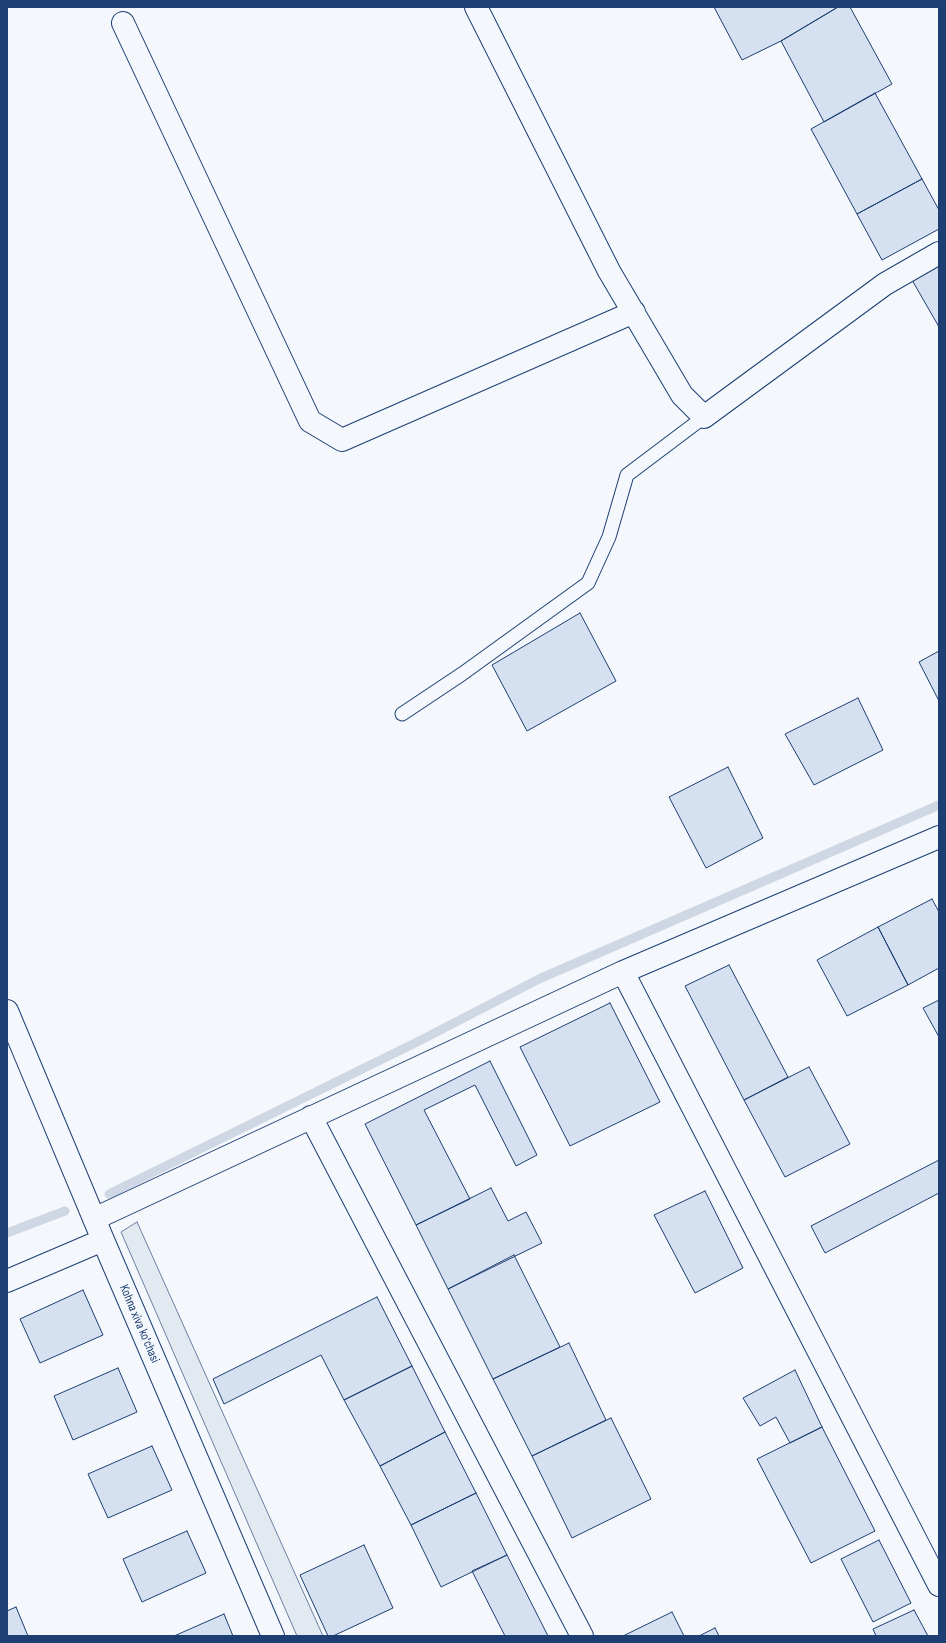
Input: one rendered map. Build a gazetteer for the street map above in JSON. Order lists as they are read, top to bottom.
{
  "streets": {
    "street": ["Kohna xiva ko'chasi"]
  }
}
